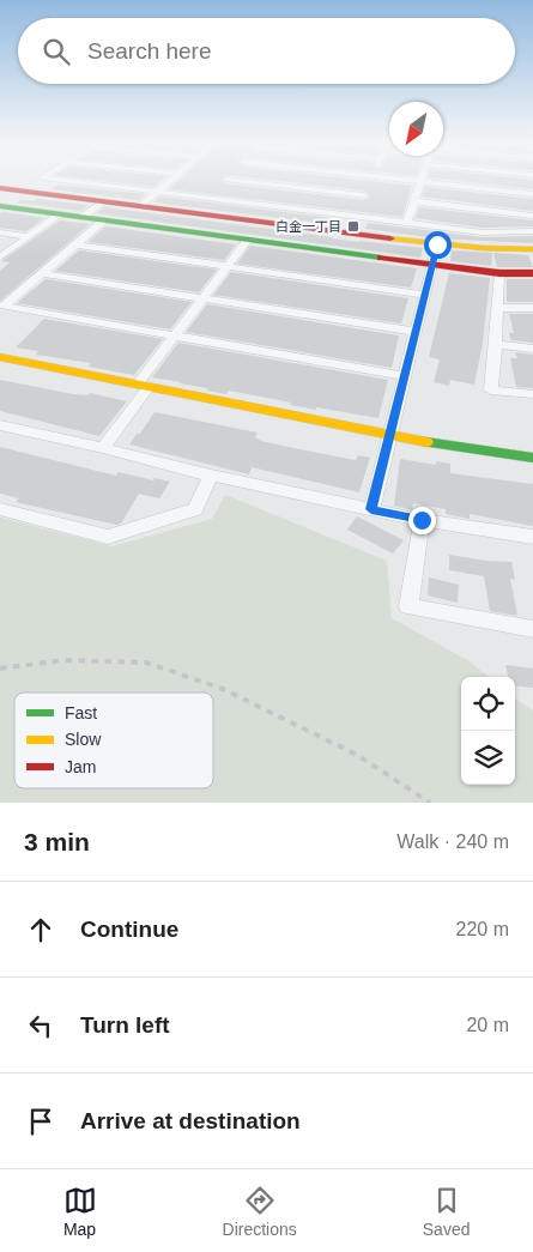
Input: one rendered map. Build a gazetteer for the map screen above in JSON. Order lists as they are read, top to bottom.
{
  "places": {
    "transit": ["白金一丁目"]
  },
  "legend": ["Fast", "Slow", "Jam"],
  "north": "bottom left",
  "page": {
    "search": "Search here",
    "heading": ["3 min", "Walk · 240 m"],
    "list": [
      ["Continue", "220 m"],
      ["Turn left", "20 m"],
      "Arrive at destination"
    ],
    "nav": ["Map", "Directions", "Saved"]
  }
}
